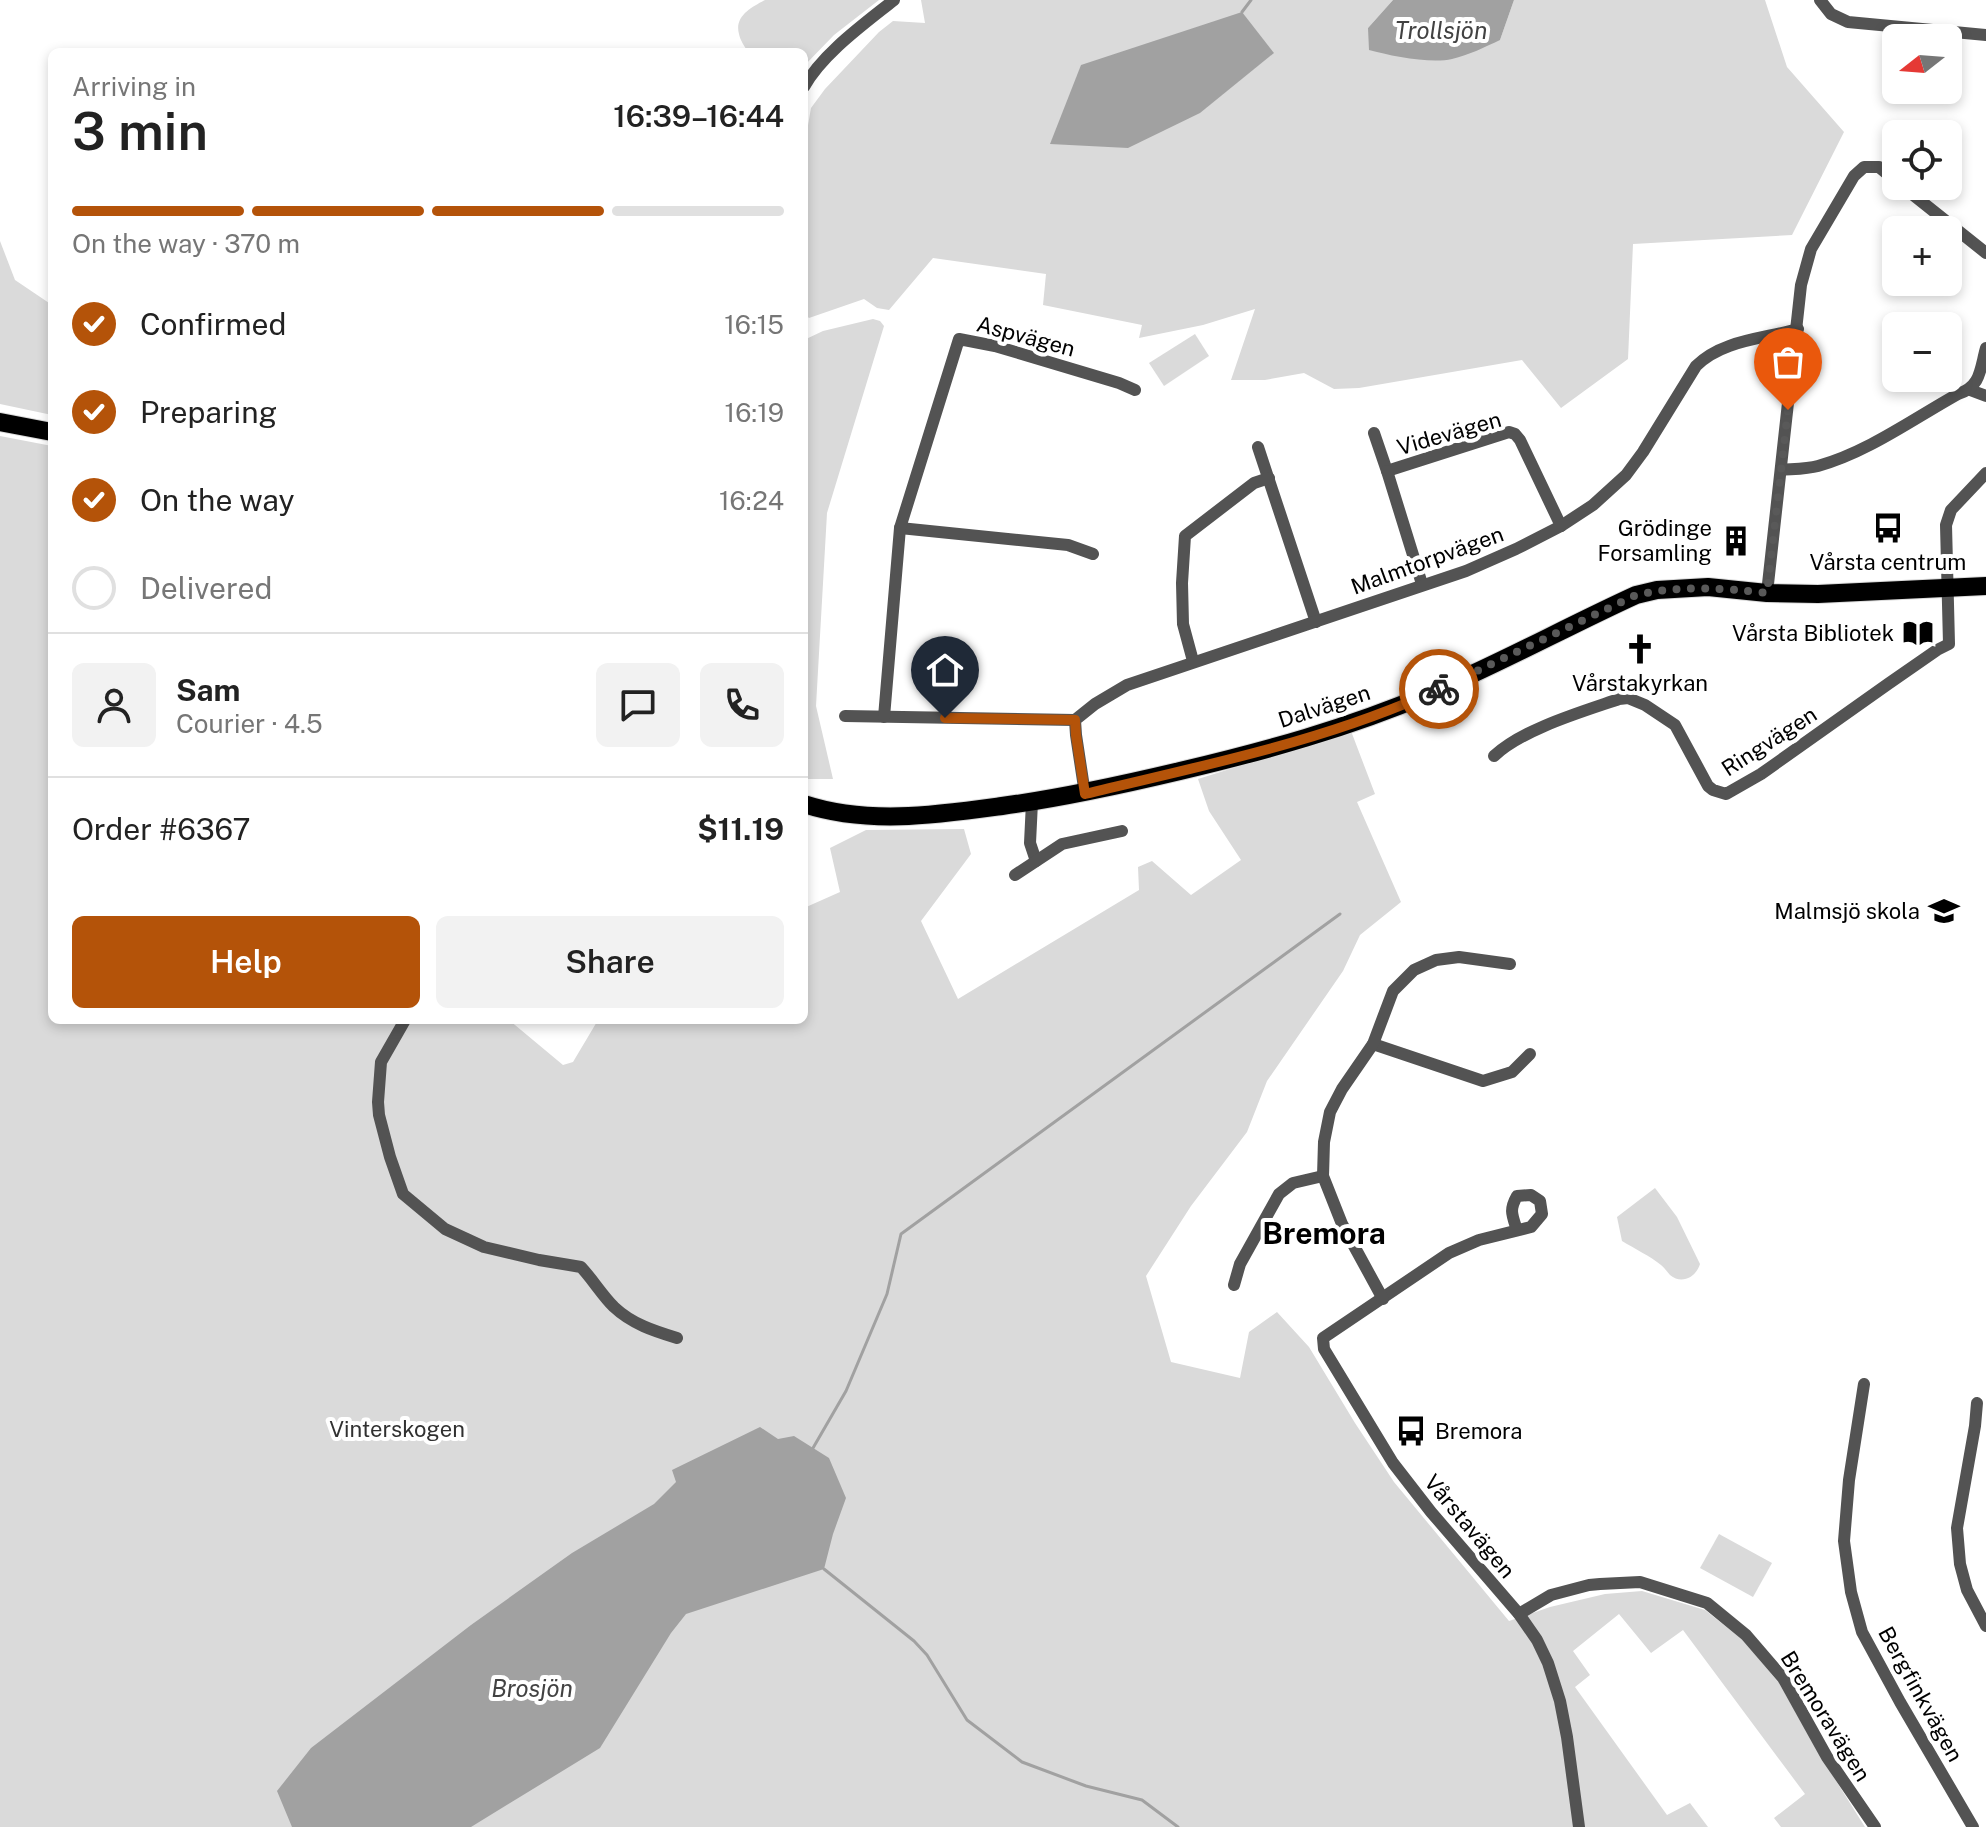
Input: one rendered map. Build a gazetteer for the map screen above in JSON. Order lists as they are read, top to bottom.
{
  "streets": {
    "main road": ["Dalvägen"],
    "street": [
      "Aspvägen",
      "Videvägen",
      "Malmtorpvägen",
      "Ringvägen",
      "Vårstavägen",
      "Bergfinkvägen",
      "Bremoravägen"
    ]
  },
  "crossings": [
    ["Videvägen", "Malmtorpvägen"],
    ["Dalvägen", "Ringvägen"],
    ["Vårstavägen", "Bremoravägen"]
  ],
  "districts": ["Bremora"],
  "water": ["Trollsjön", "Brosjön"],
  "parks": ["Vinterskogen"],
  "places": {
    "bus stop": ["Vårsta centrum", "Bremora"],
    "building": ["Grödinge Forsamling"],
    "library": ["Vårsta Bibliotek"],
    "church": ["Vårstakyrkan"],
    "school or university": ["Malmsjö skola"]
  },
  "north": "left",
  "page": {
    "map_buttons": ["+", "−"],
    "heading": ["3 min", "Arriving in", "16:39–16:44"],
    "panel": [
      "Sam",
      "Courier · 4.5",
      "Order #6367",
      "$11.19"
    ],
    "bar": "On the way · 370 m",
    "list": [
      ["Confirmed", "16:15"],
      ["Preparing", "16:19"],
      ["On the way", "16:24"],
      "Delivered"
    ],
    "buttons": ["Help", "Share"]
  }
}
